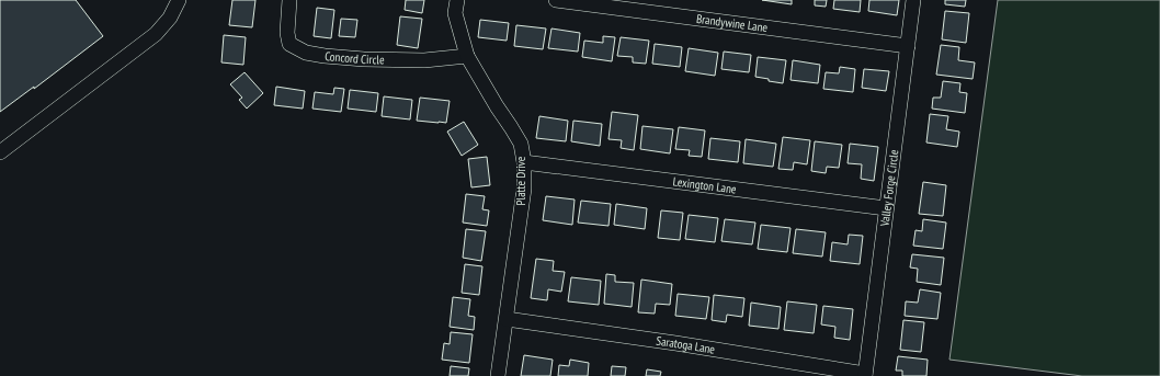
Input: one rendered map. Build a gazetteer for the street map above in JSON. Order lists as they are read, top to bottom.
{
  "streets": {
    "street": [
      "Brandywine Lane",
      "Concord Circle",
      "Platte Drive",
      "Lexington Lane",
      "Valley Forge Circle",
      "Saratoga Lane"
    ]
  },
  "crossings": [
    ["Brandywine Lane", "Valley Forge Circle"],
    ["Concord Circle", "Platte Drive"],
    ["Platte Drive", "Lexington Lane"],
    ["Platte Drive", "Saratoga Lane"],
    ["Lexington Lane", "Valley Forge Circle"],
    ["Valley Forge Circle", "Saratoga Lane"]
  ]
}
